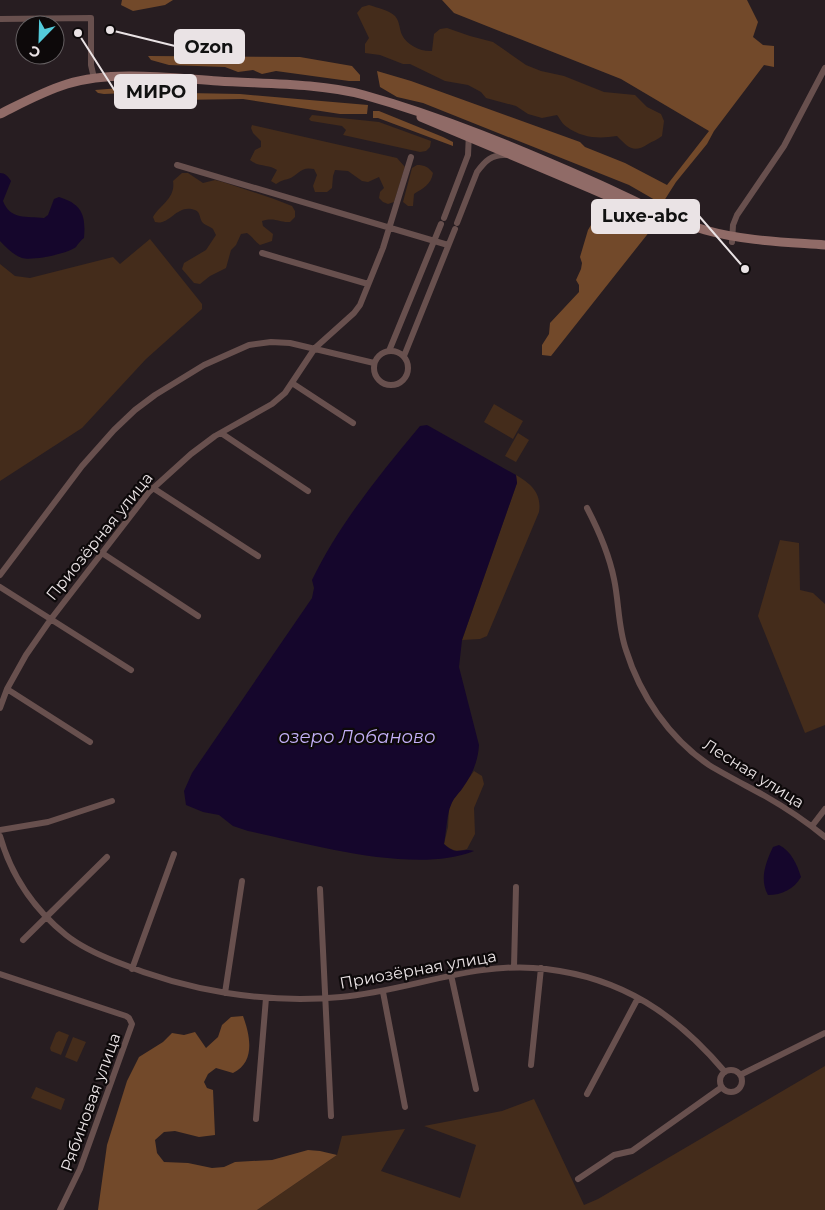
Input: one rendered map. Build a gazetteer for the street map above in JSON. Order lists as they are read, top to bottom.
{
  "streets": {
    "street": ["Приозёрная улица", "Лесная улица", "Рябиновая улица"]
  },
  "water": ["озеро Лобаново"],
  "places": ["Ozon", "МИРО", "Luxe-abc"],
  "north": "bottom left"
}
